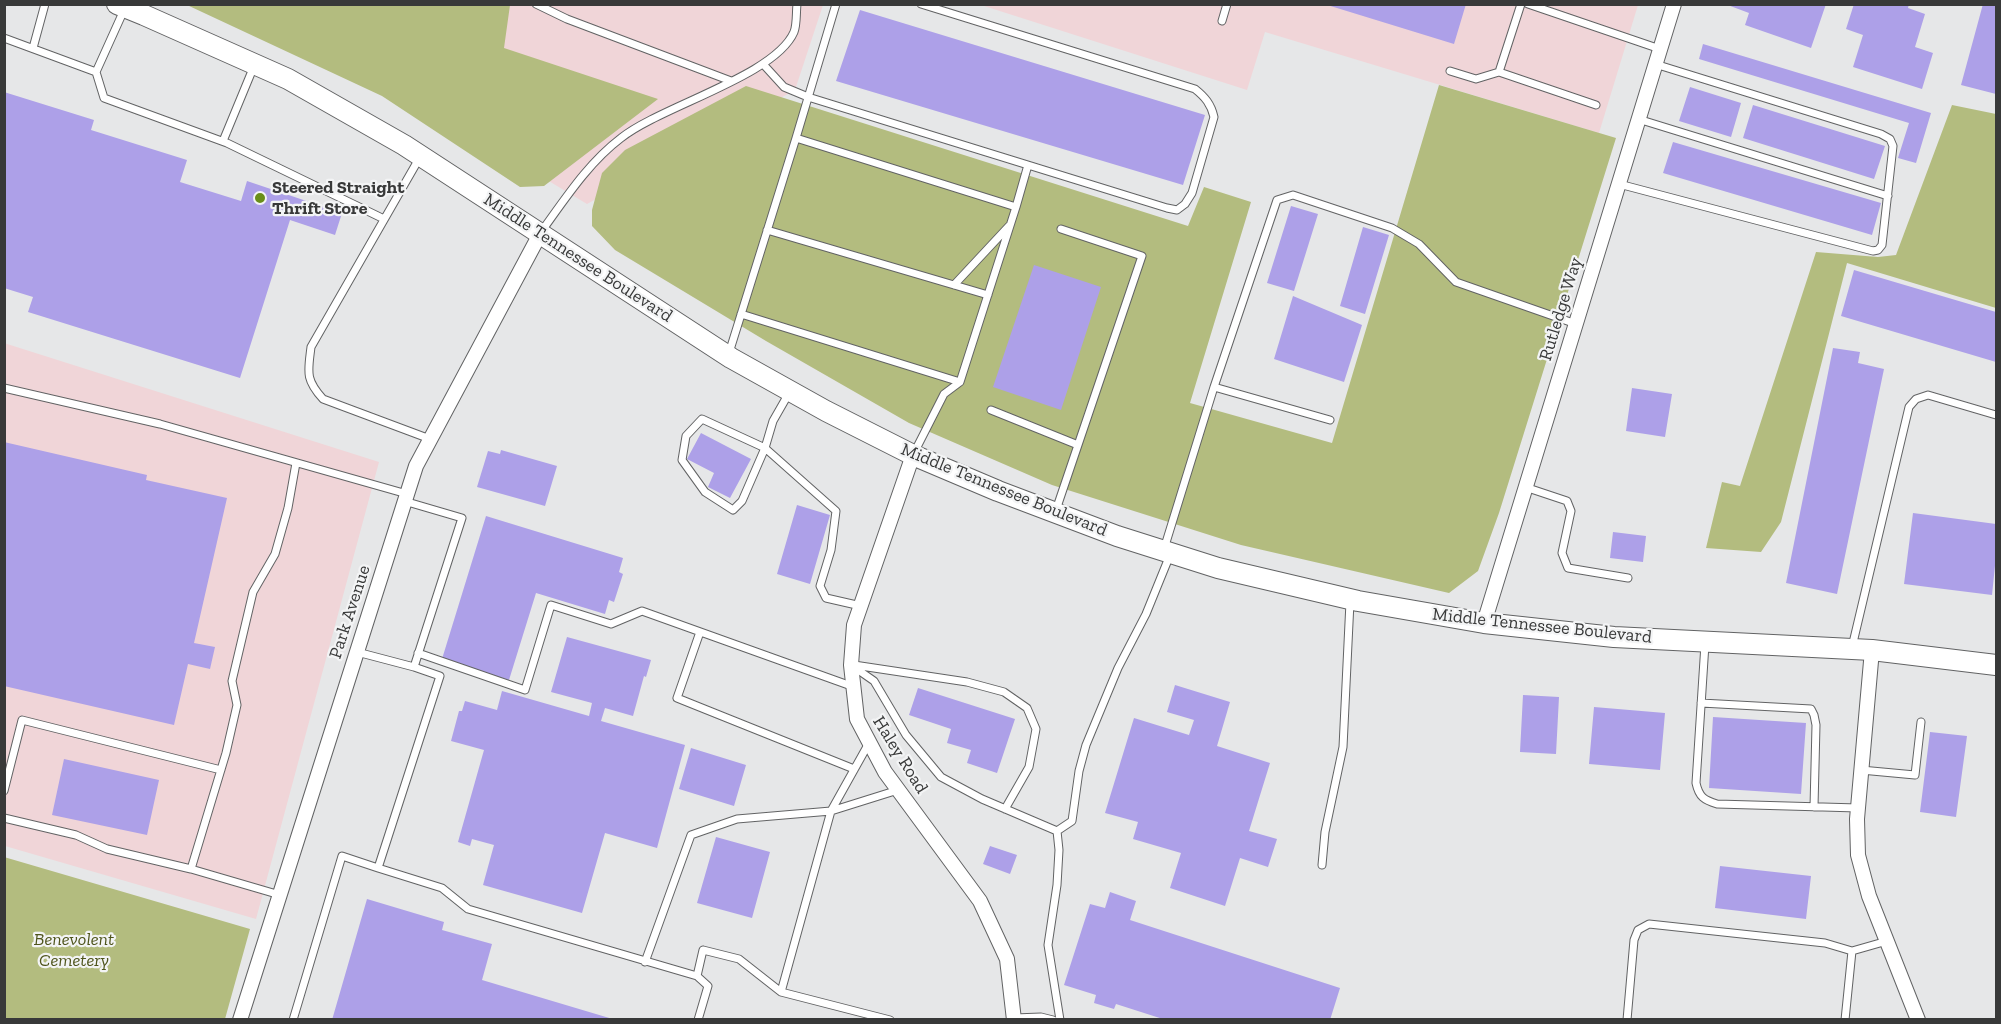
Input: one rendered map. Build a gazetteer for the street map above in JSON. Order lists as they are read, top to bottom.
{
  "streets": {
    "main road": ["Middle Tennessee Boulevard"],
    "street": ["Rutledge Way", "Park Avenue", "Haley Road"]
  },
  "crossings": [
    ["Middle Tennessee Boulevard", "Rutledge Way"],
    ["Middle Tennessee Boulevard", "Park Avenue"],
    ["Middle Tennessee Boulevard", "Haley Road"]
  ],
  "parks": ["Benevolent Cemetery"],
  "places": ["Steered Straight Thrift Store"]
}
